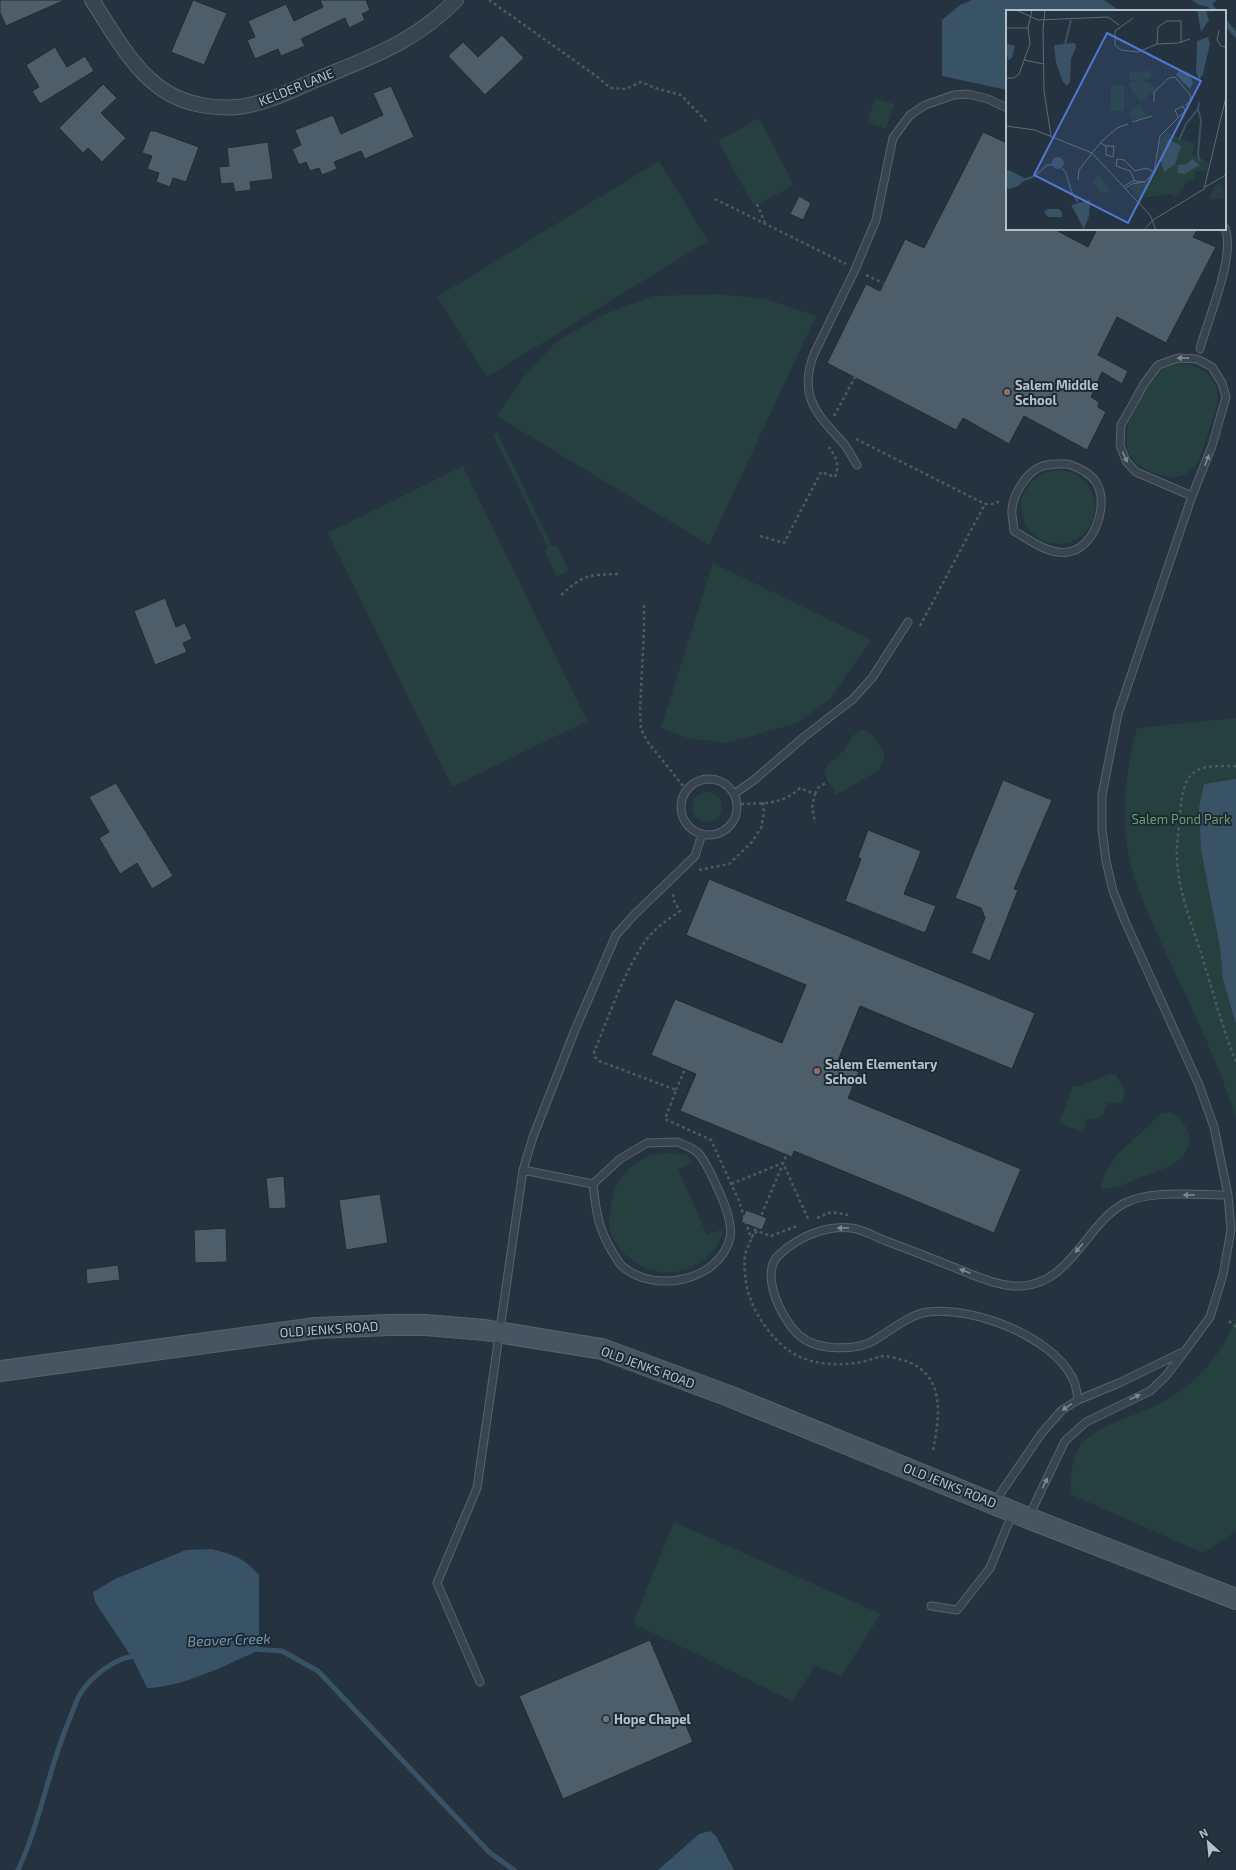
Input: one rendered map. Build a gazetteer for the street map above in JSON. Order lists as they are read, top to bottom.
{
  "streets": {
    "street": ["KELDER LANE", "OLD JENKS ROAD"]
  },
  "water": ["Beaver Creek"],
  "parks": ["Salem Pond Park"],
  "places": ["Salem Middle School", "Salem Elementary School", "Hope Chapel"],
  "north": "top left"
}
